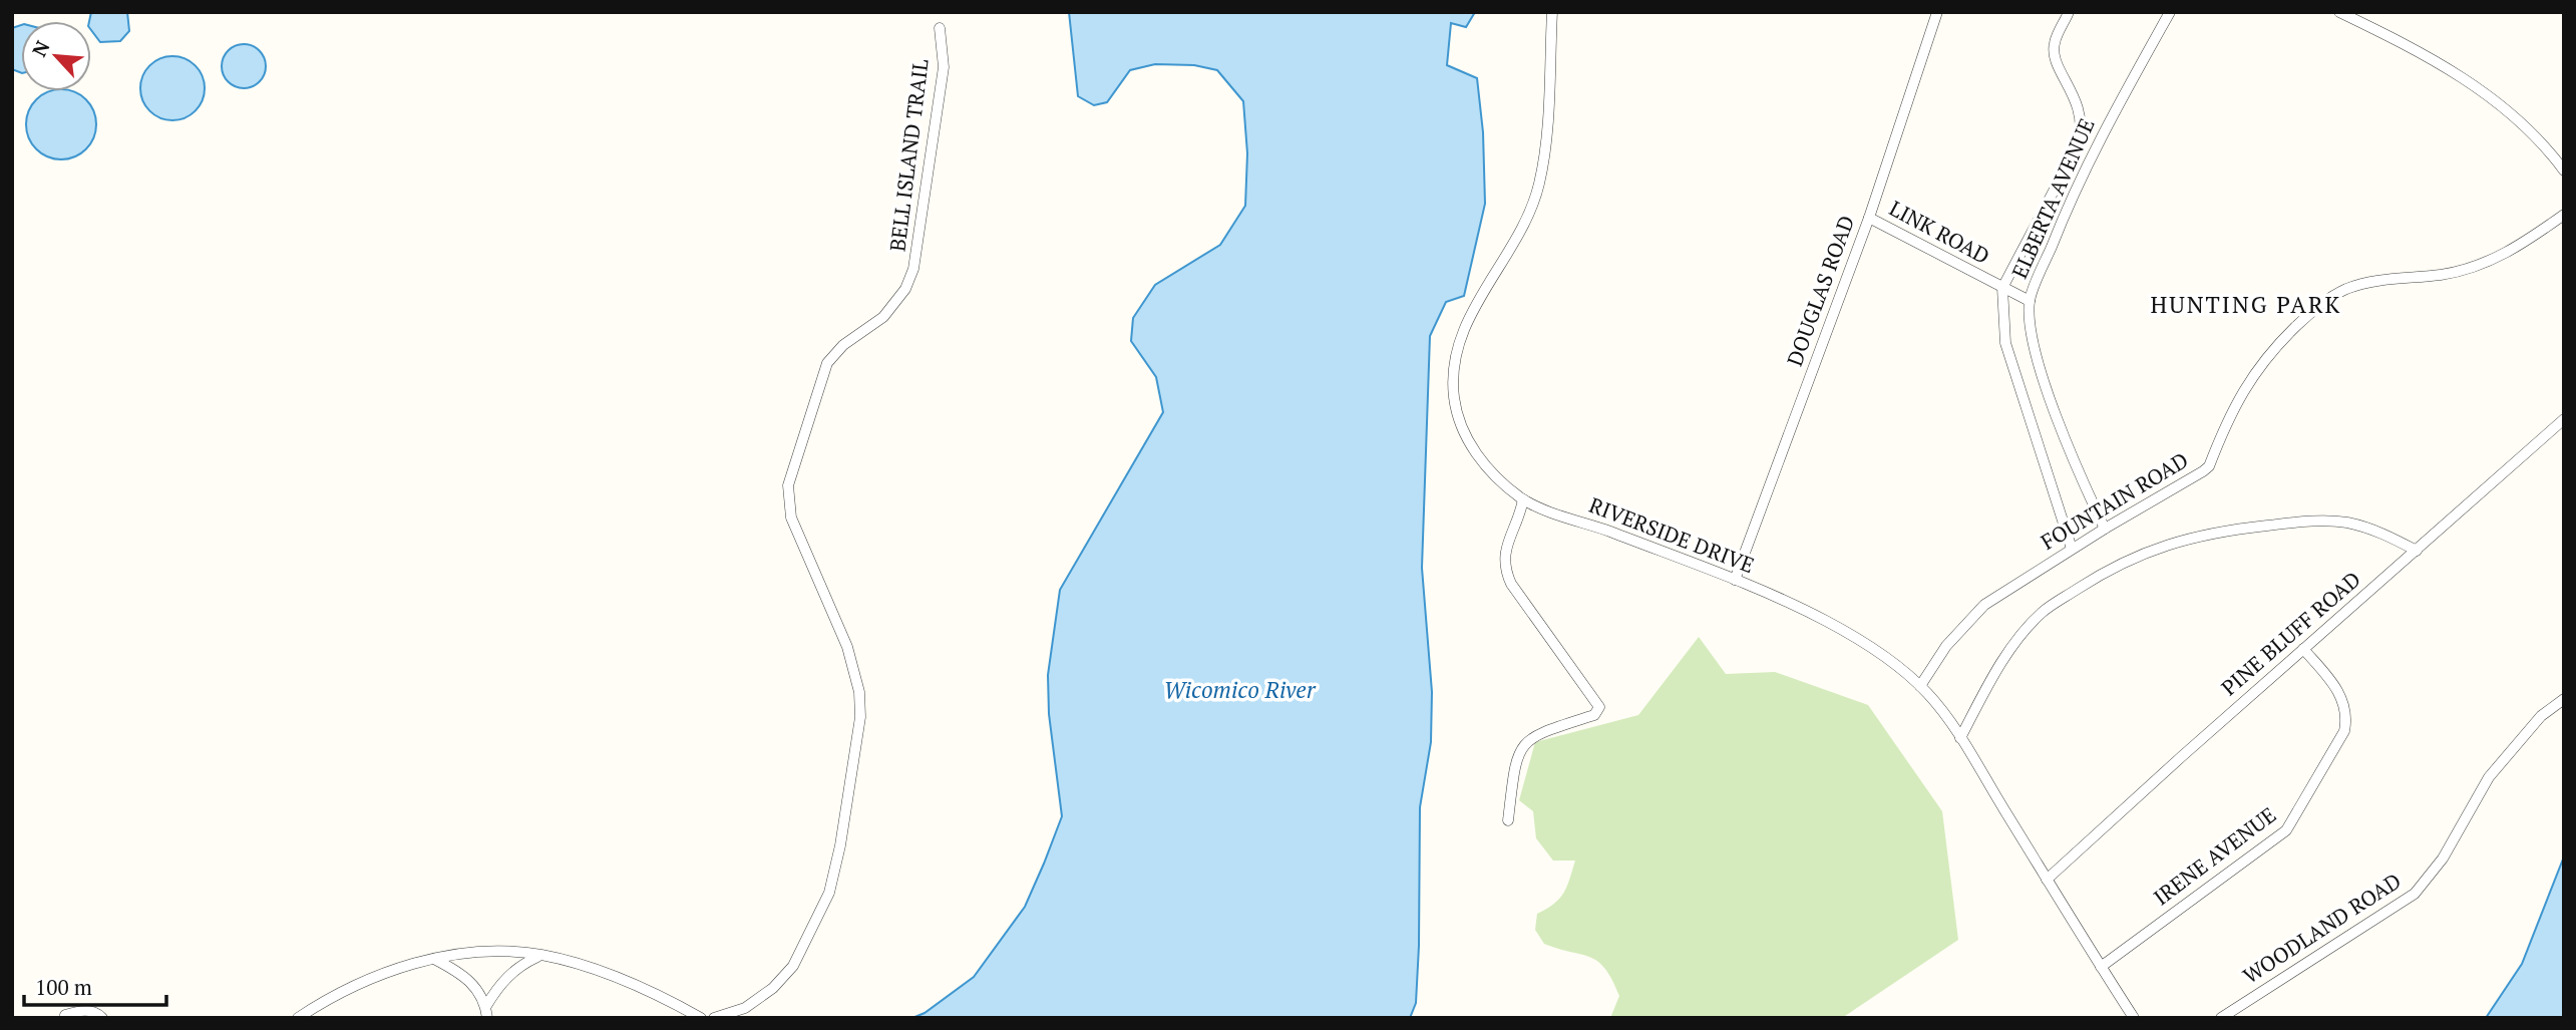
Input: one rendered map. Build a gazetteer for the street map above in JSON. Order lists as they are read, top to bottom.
{
  "streets": {
    "street": [
      "BELL ISLAND TRAIL",
      "ELBERTA AVENUE",
      "LINK ROAD",
      "DOUGLAS ROAD",
      "FOUNTAIN ROAD",
      "RIVERSIDE DRIVE",
      "PINE BLUFF ROAD",
      "IRENE AVENUE",
      "WOODLAND ROAD"
    ]
  },
  "crossings": [
    ["ELBERTA AVENUE", "LINK ROAD"],
    ["ELBERTA AVENUE", "FOUNTAIN ROAD"],
    ["LINK ROAD", "DOUGLAS ROAD"],
    ["DOUGLAS ROAD", "RIVERSIDE DRIVE"],
    ["FOUNTAIN ROAD", "RIVERSIDE DRIVE"],
    ["RIVERSIDE DRIVE", "PINE BLUFF ROAD"],
    ["RIVERSIDE DRIVE", "IRENE AVENUE"],
    ["PINE BLUFF ROAD", "IRENE AVENUE"]
  ],
  "districts": ["HUNTING PARK"],
  "water": ["Wicomico River"],
  "scale_bar": "100 m",
  "north": "top left"
}
